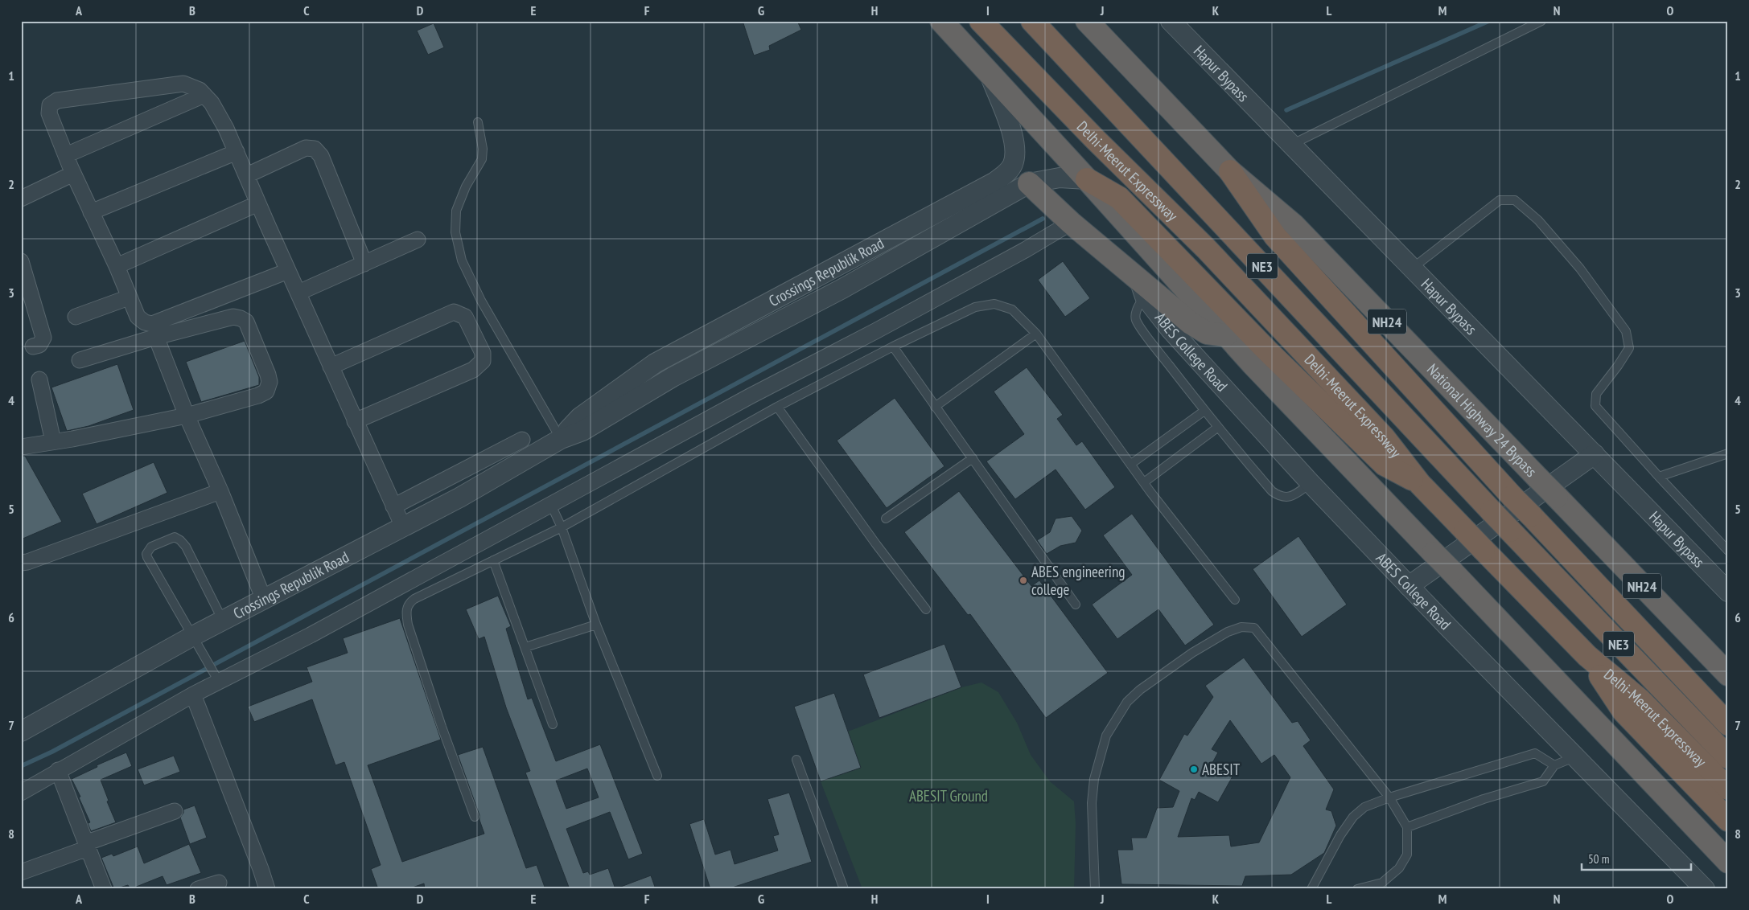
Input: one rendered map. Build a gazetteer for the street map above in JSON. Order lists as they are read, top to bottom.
{
  "streets": {
    "highway": [
      "Delhi-Meerut Expressway",
      "NE3",
      "NH24",
      "National Highway 24 Bypass"
    ],
    "street": ["Hapur Bypass", "Crossings Republik Road", "ABES College Road"]
  },
  "parks": ["ABESIT Ground"],
  "places": ["ABES engineering college", "ABESIT"],
  "scale_bar": "50 m",
  "grid": {
    "columns": [
      "A",
      "B",
      "C",
      "D",
      "E",
      "F",
      "G",
      "H",
      "I",
      "J",
      "K",
      "L",
      "M",
      "N",
      "O"
    ],
    "rows": [
      "1",
      "2",
      "3",
      "4",
      "5",
      "6",
      "7",
      "8"
    ]
  }
}
